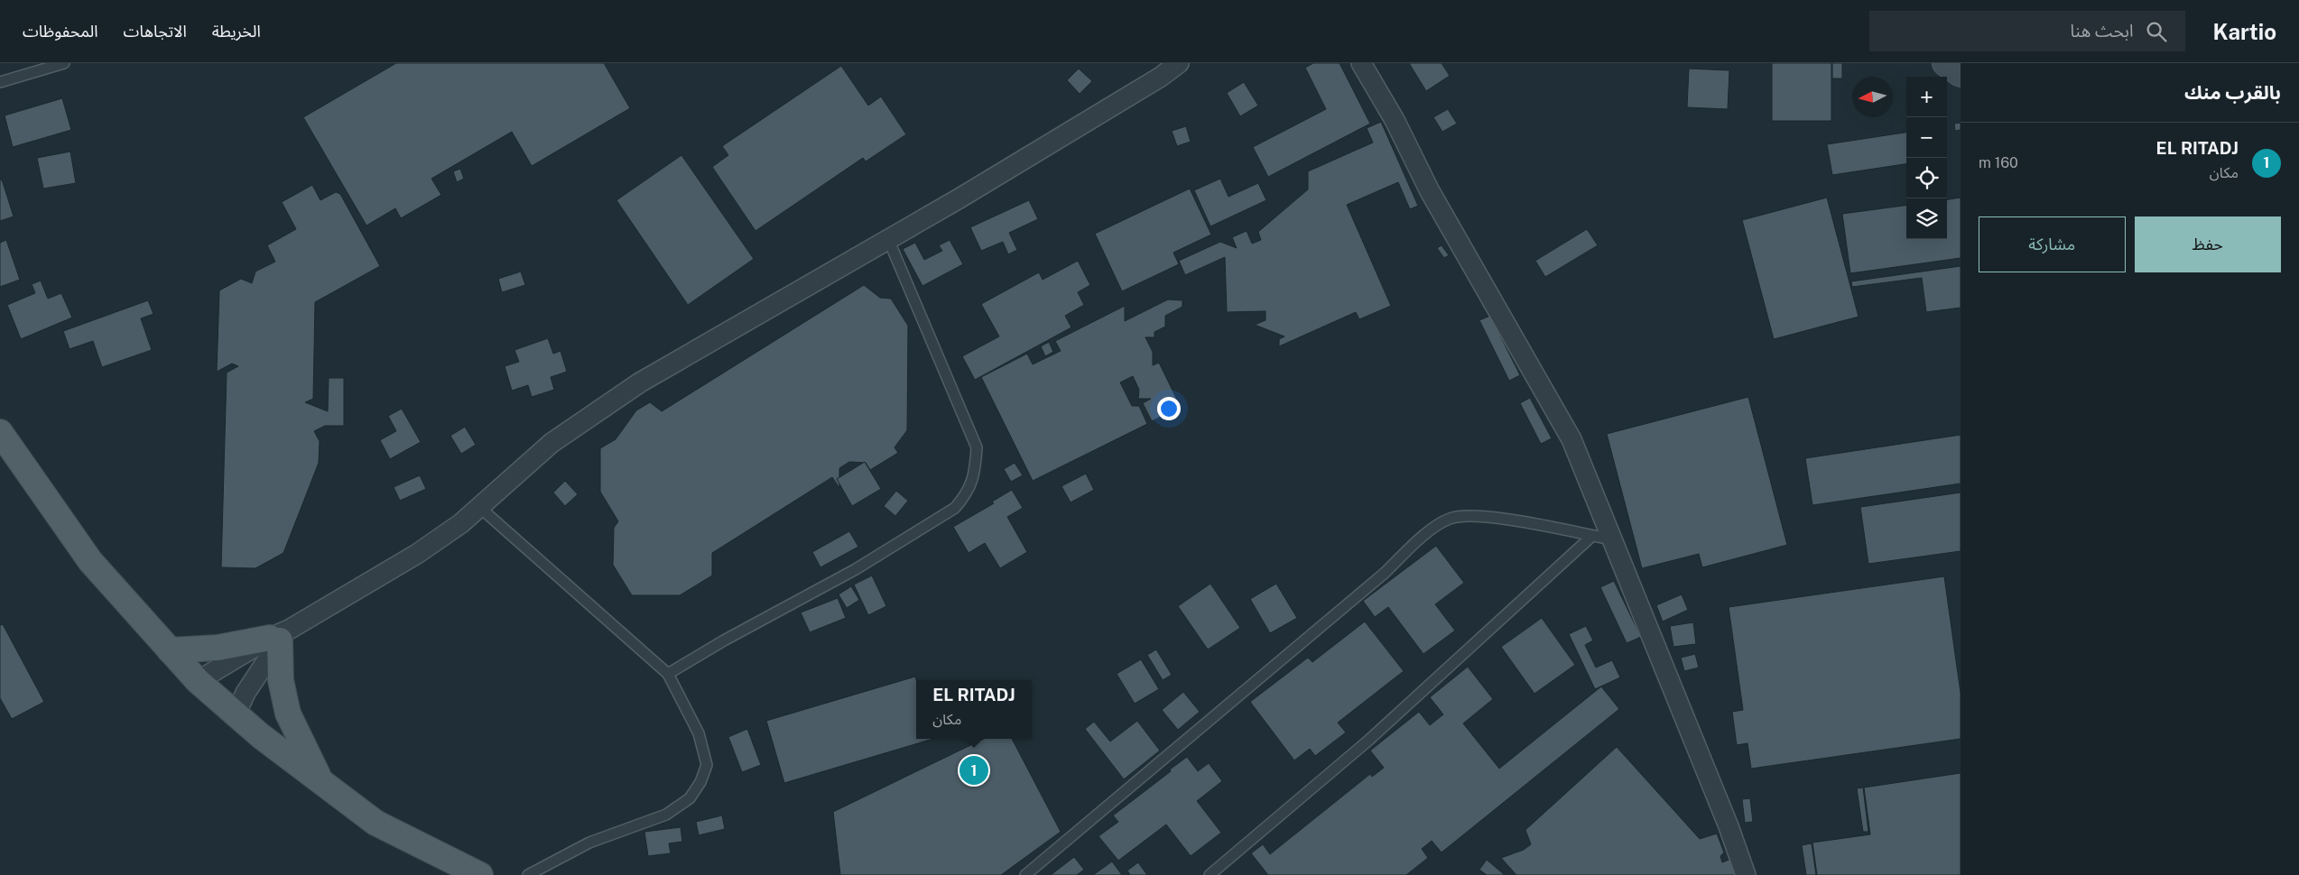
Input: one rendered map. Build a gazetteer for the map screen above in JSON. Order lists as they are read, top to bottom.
{
  "north": "left",
  "page": {
    "header": "Kartio",
    "search": "ابحث هنا",
    "nav": ["الخريطة", "الاتجاهات", "المحفوظات"],
    "heading": "بالقرب منك",
    "map_buttons": ["+", "−"],
    "list": [
      {
        "mark": "1",
        "name": "EL RITADJ",
        "note": "مكان",
        "value": "160 m"
      }
    ],
    "buttons": ["حفظ", "مشاركة"],
    "popup": ["EL RITADJ", "مكان"],
    "pins": "1"
  }
}
